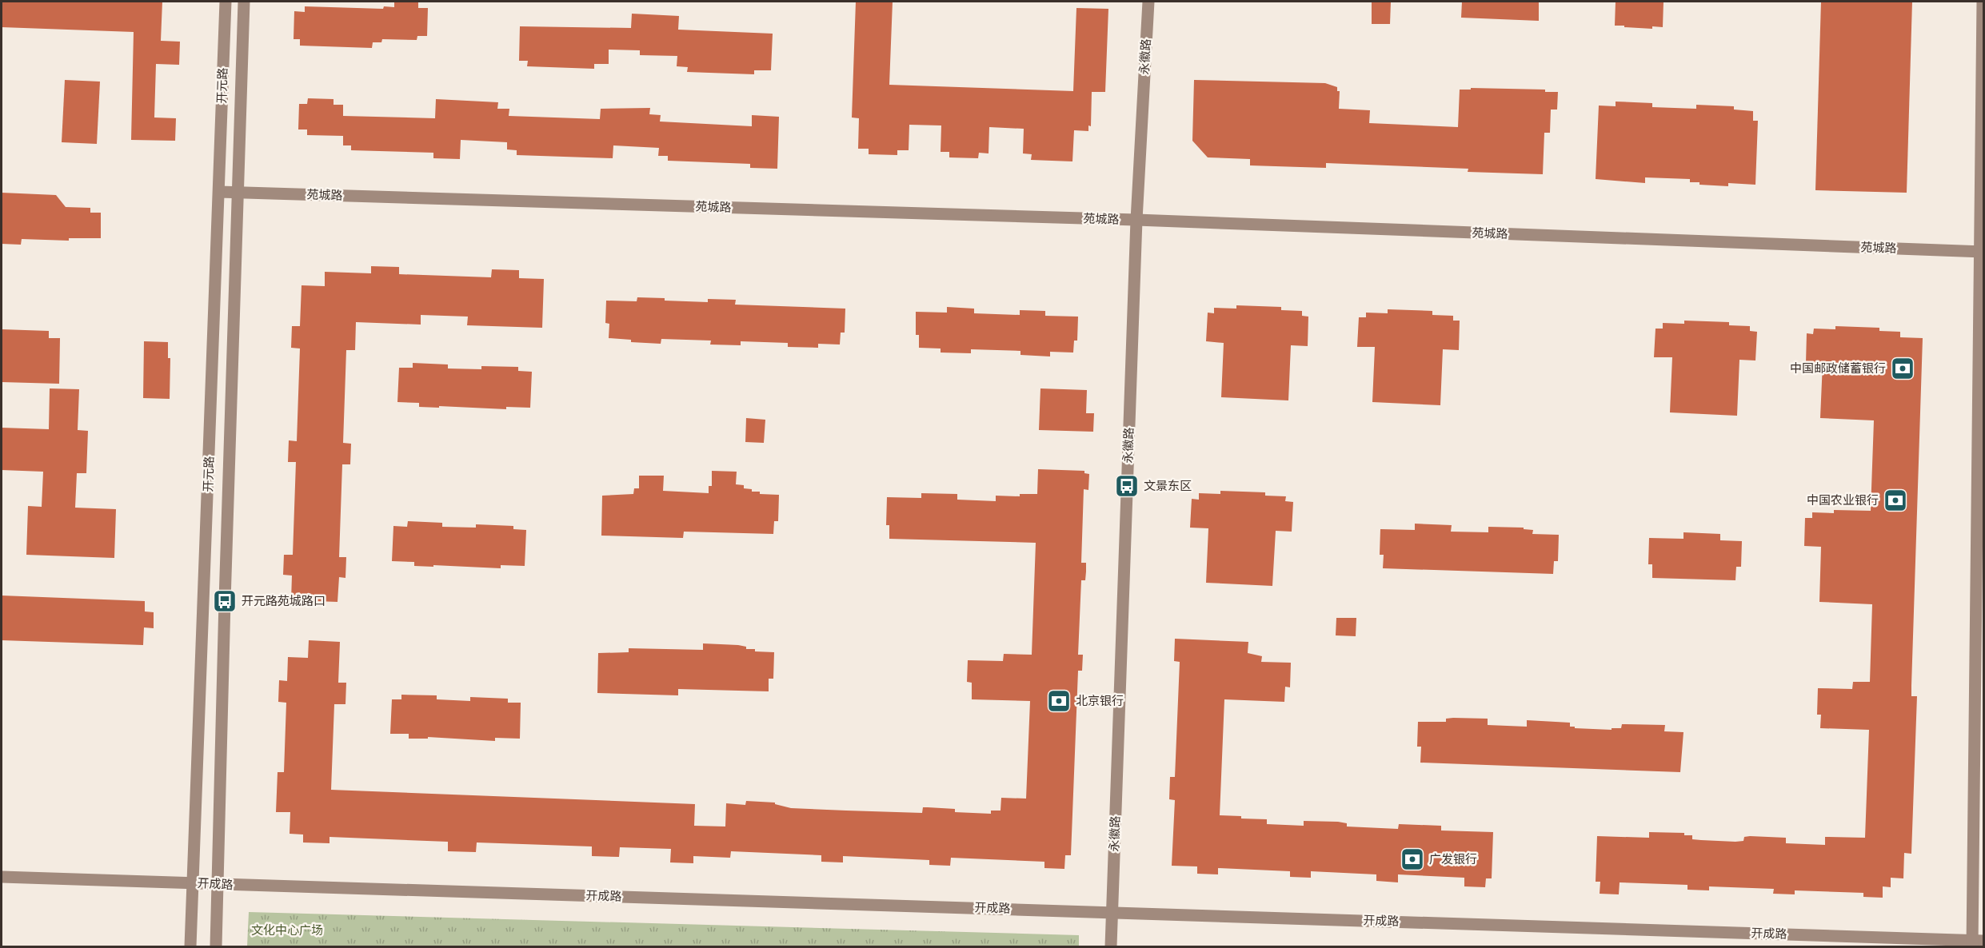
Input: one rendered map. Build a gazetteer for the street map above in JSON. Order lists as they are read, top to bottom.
{
  "streets": {
    "street": [
      "永徽路",
      "开元路",
      "苑城路",
      "开成路"
    ]
  },
  "crossings": [
    ["永徽路", "苑城路"],
    ["永徽路", "开成路"],
    ["开元路", "苑城路"],
    ["开元路", "开成路"]
  ],
  "parks": ["文化中心广场"],
  "places": {
    "bank": [
      "中国邮政储蓄银行",
      "中国农业银行",
      "北京银行",
      "广发银行"
    ],
    "bus stop": ["文景东区", "开元路苑城路口"]
  }
}
